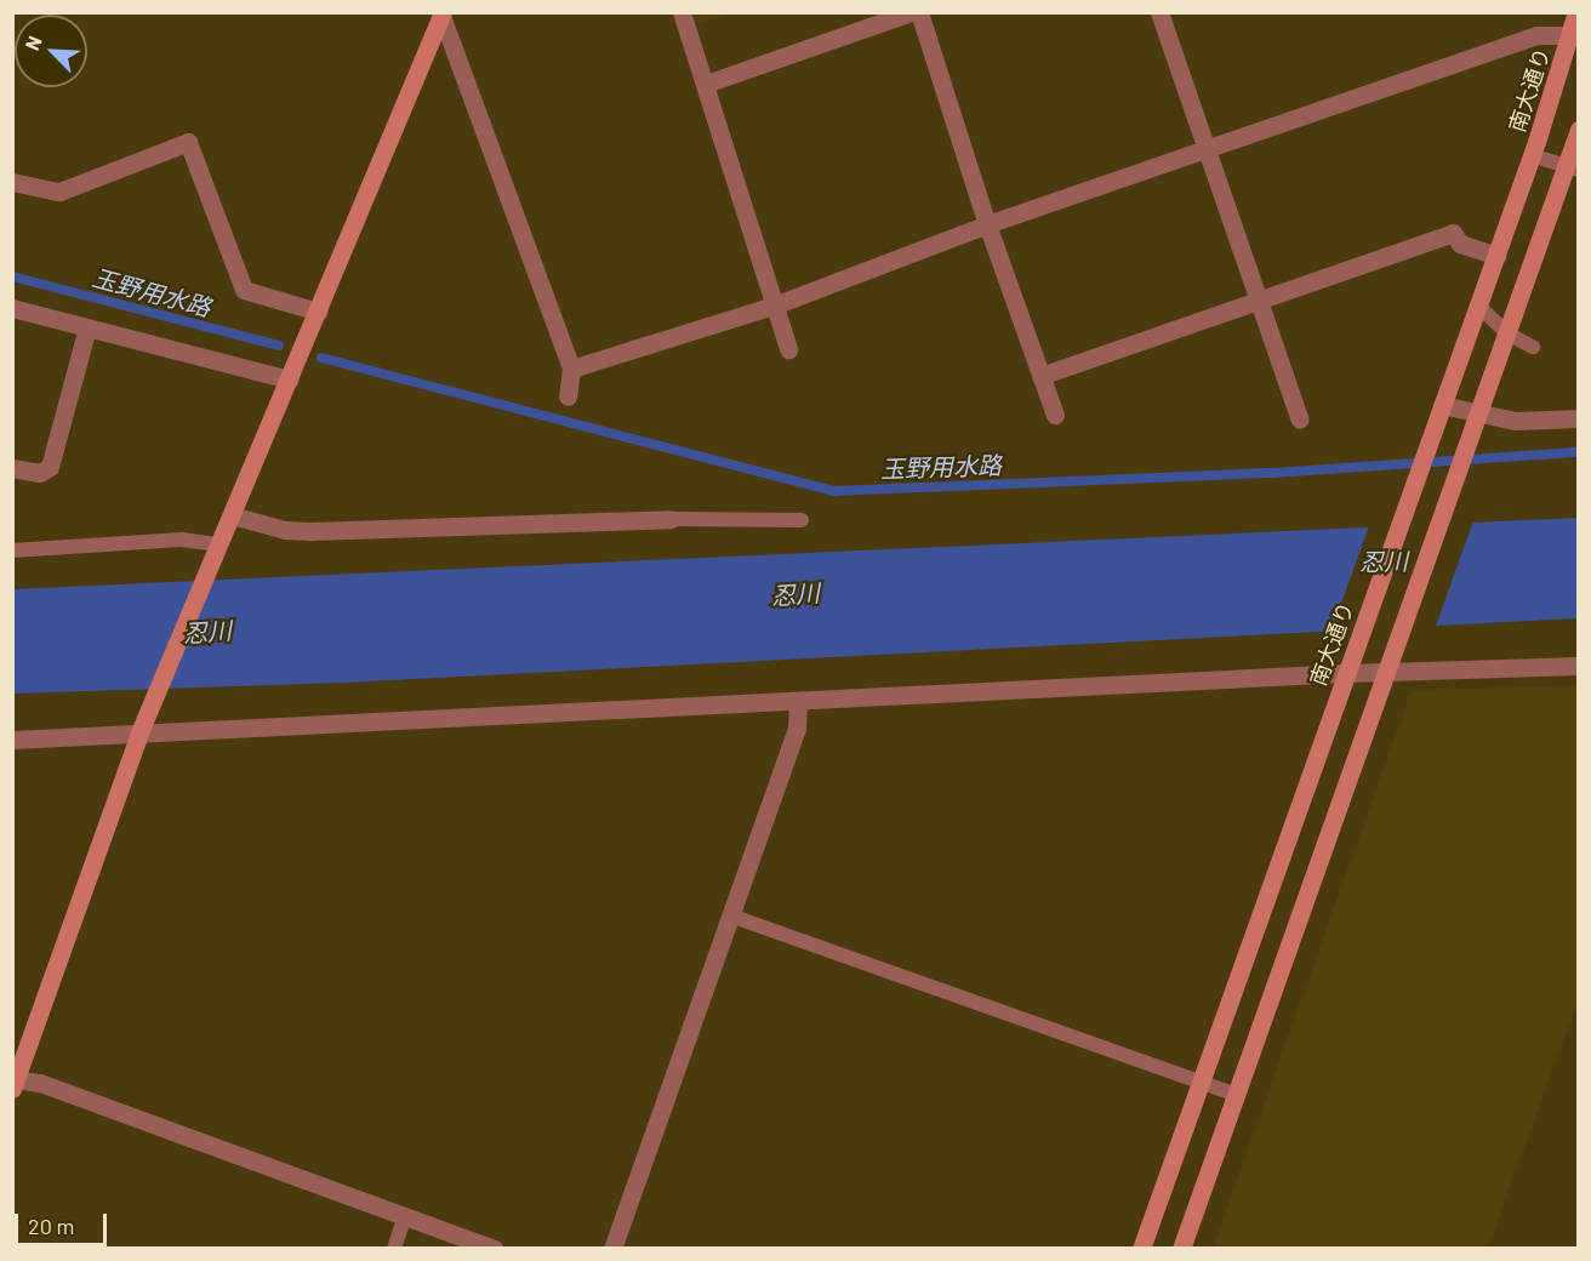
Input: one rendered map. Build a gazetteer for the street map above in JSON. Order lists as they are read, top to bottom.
{
  "streets": {
    "street": ["南大通り"]
  },
  "water": ["玉野用水路", "忍川"],
  "scale_bar": "20 m",
  "north": "top left"
}
